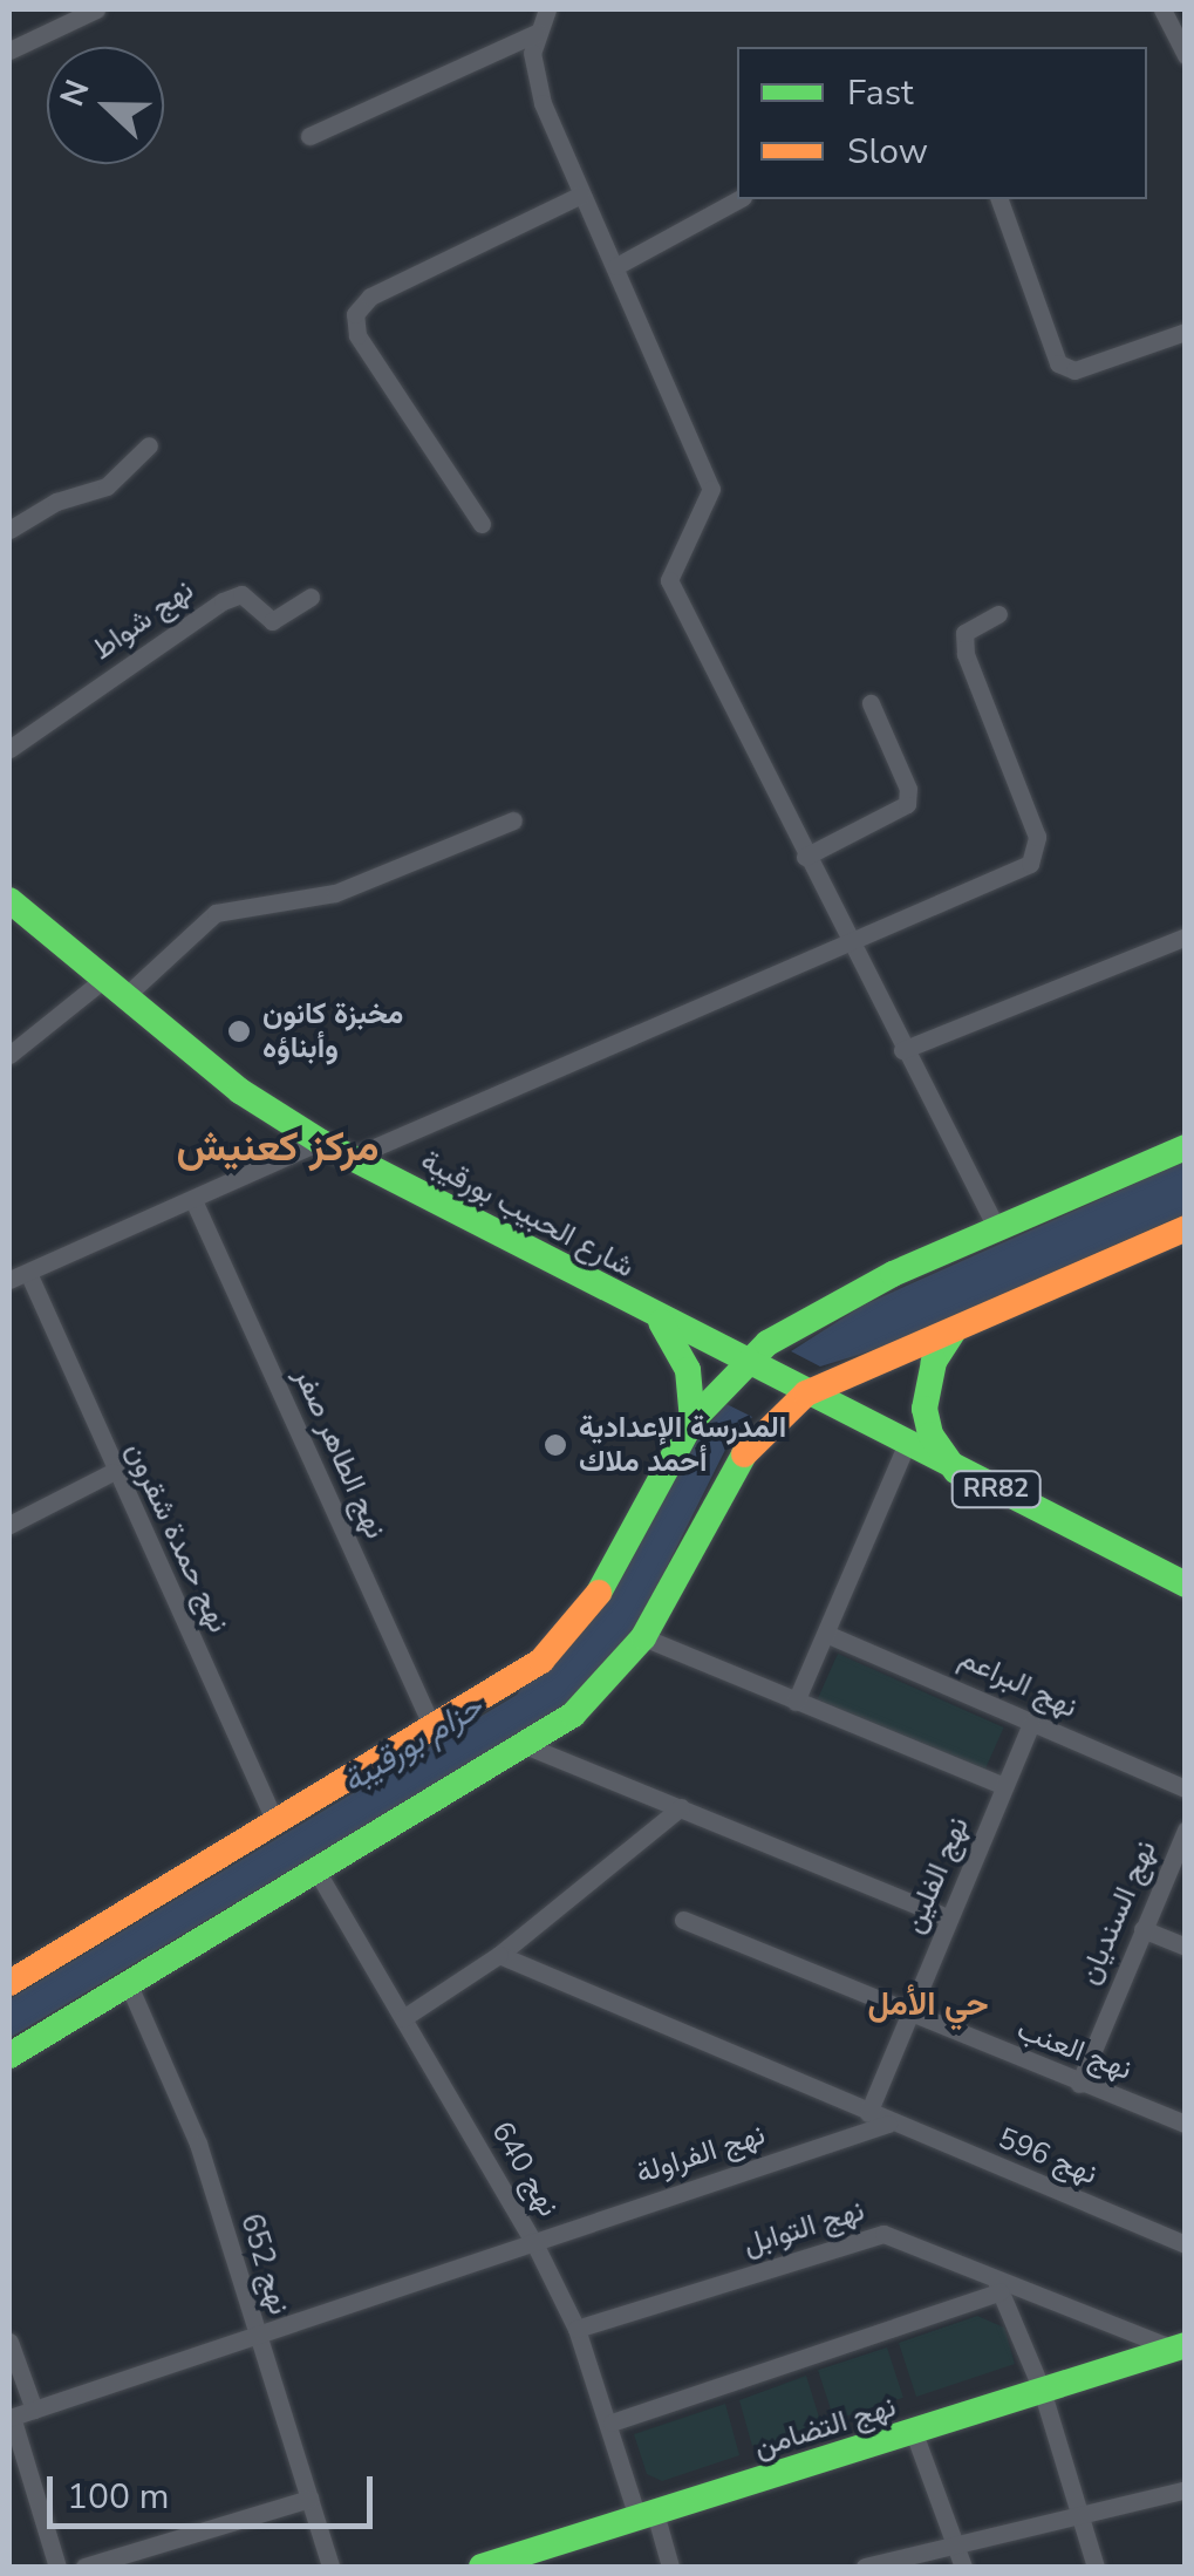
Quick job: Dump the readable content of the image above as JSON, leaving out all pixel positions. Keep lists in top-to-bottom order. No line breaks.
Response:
{"streets":{"main road":["شارع الحبيب بورقيبة","RR82","نهج التضامن"],"street":["نهج شواط","نهج الطاهر صفر","نهج حمدة شقرون","نهج البراعم","نهج الفلين","نهج السنديان","نهج العنب","نهج الفراولة","نهج 596","نهج 640","نهج التوابل","نهج 652"]},"crossings":[["شارع الحبيب بورقيبة","RR82"],["نهج البراعم","نهج الفلين"],["نهج الفلين","نهج العنب"],["نهج الفلين","نهج 596"],["نهج السنديان","نهج العنب"],["نهج الفراولة","نهج 596"],["نهج الفراولة","نهج 640"],["نهج الفراولة","نهج 652"],["نهج 640","نهج التوابل"],["نهج 640","نهج التضامن"],["نهج التوابل","نهج التضامن"]],"districts":["مركز كعنيش","حي الأمل"],"water":["حزام بورقيبة"],"places":["مخبزة كانون وأبناؤه","المدرسة الإعدادية أحمد ملاك"],"legend":["Fast","Slow"],"scale_bar":"100 m","north":"left"}
